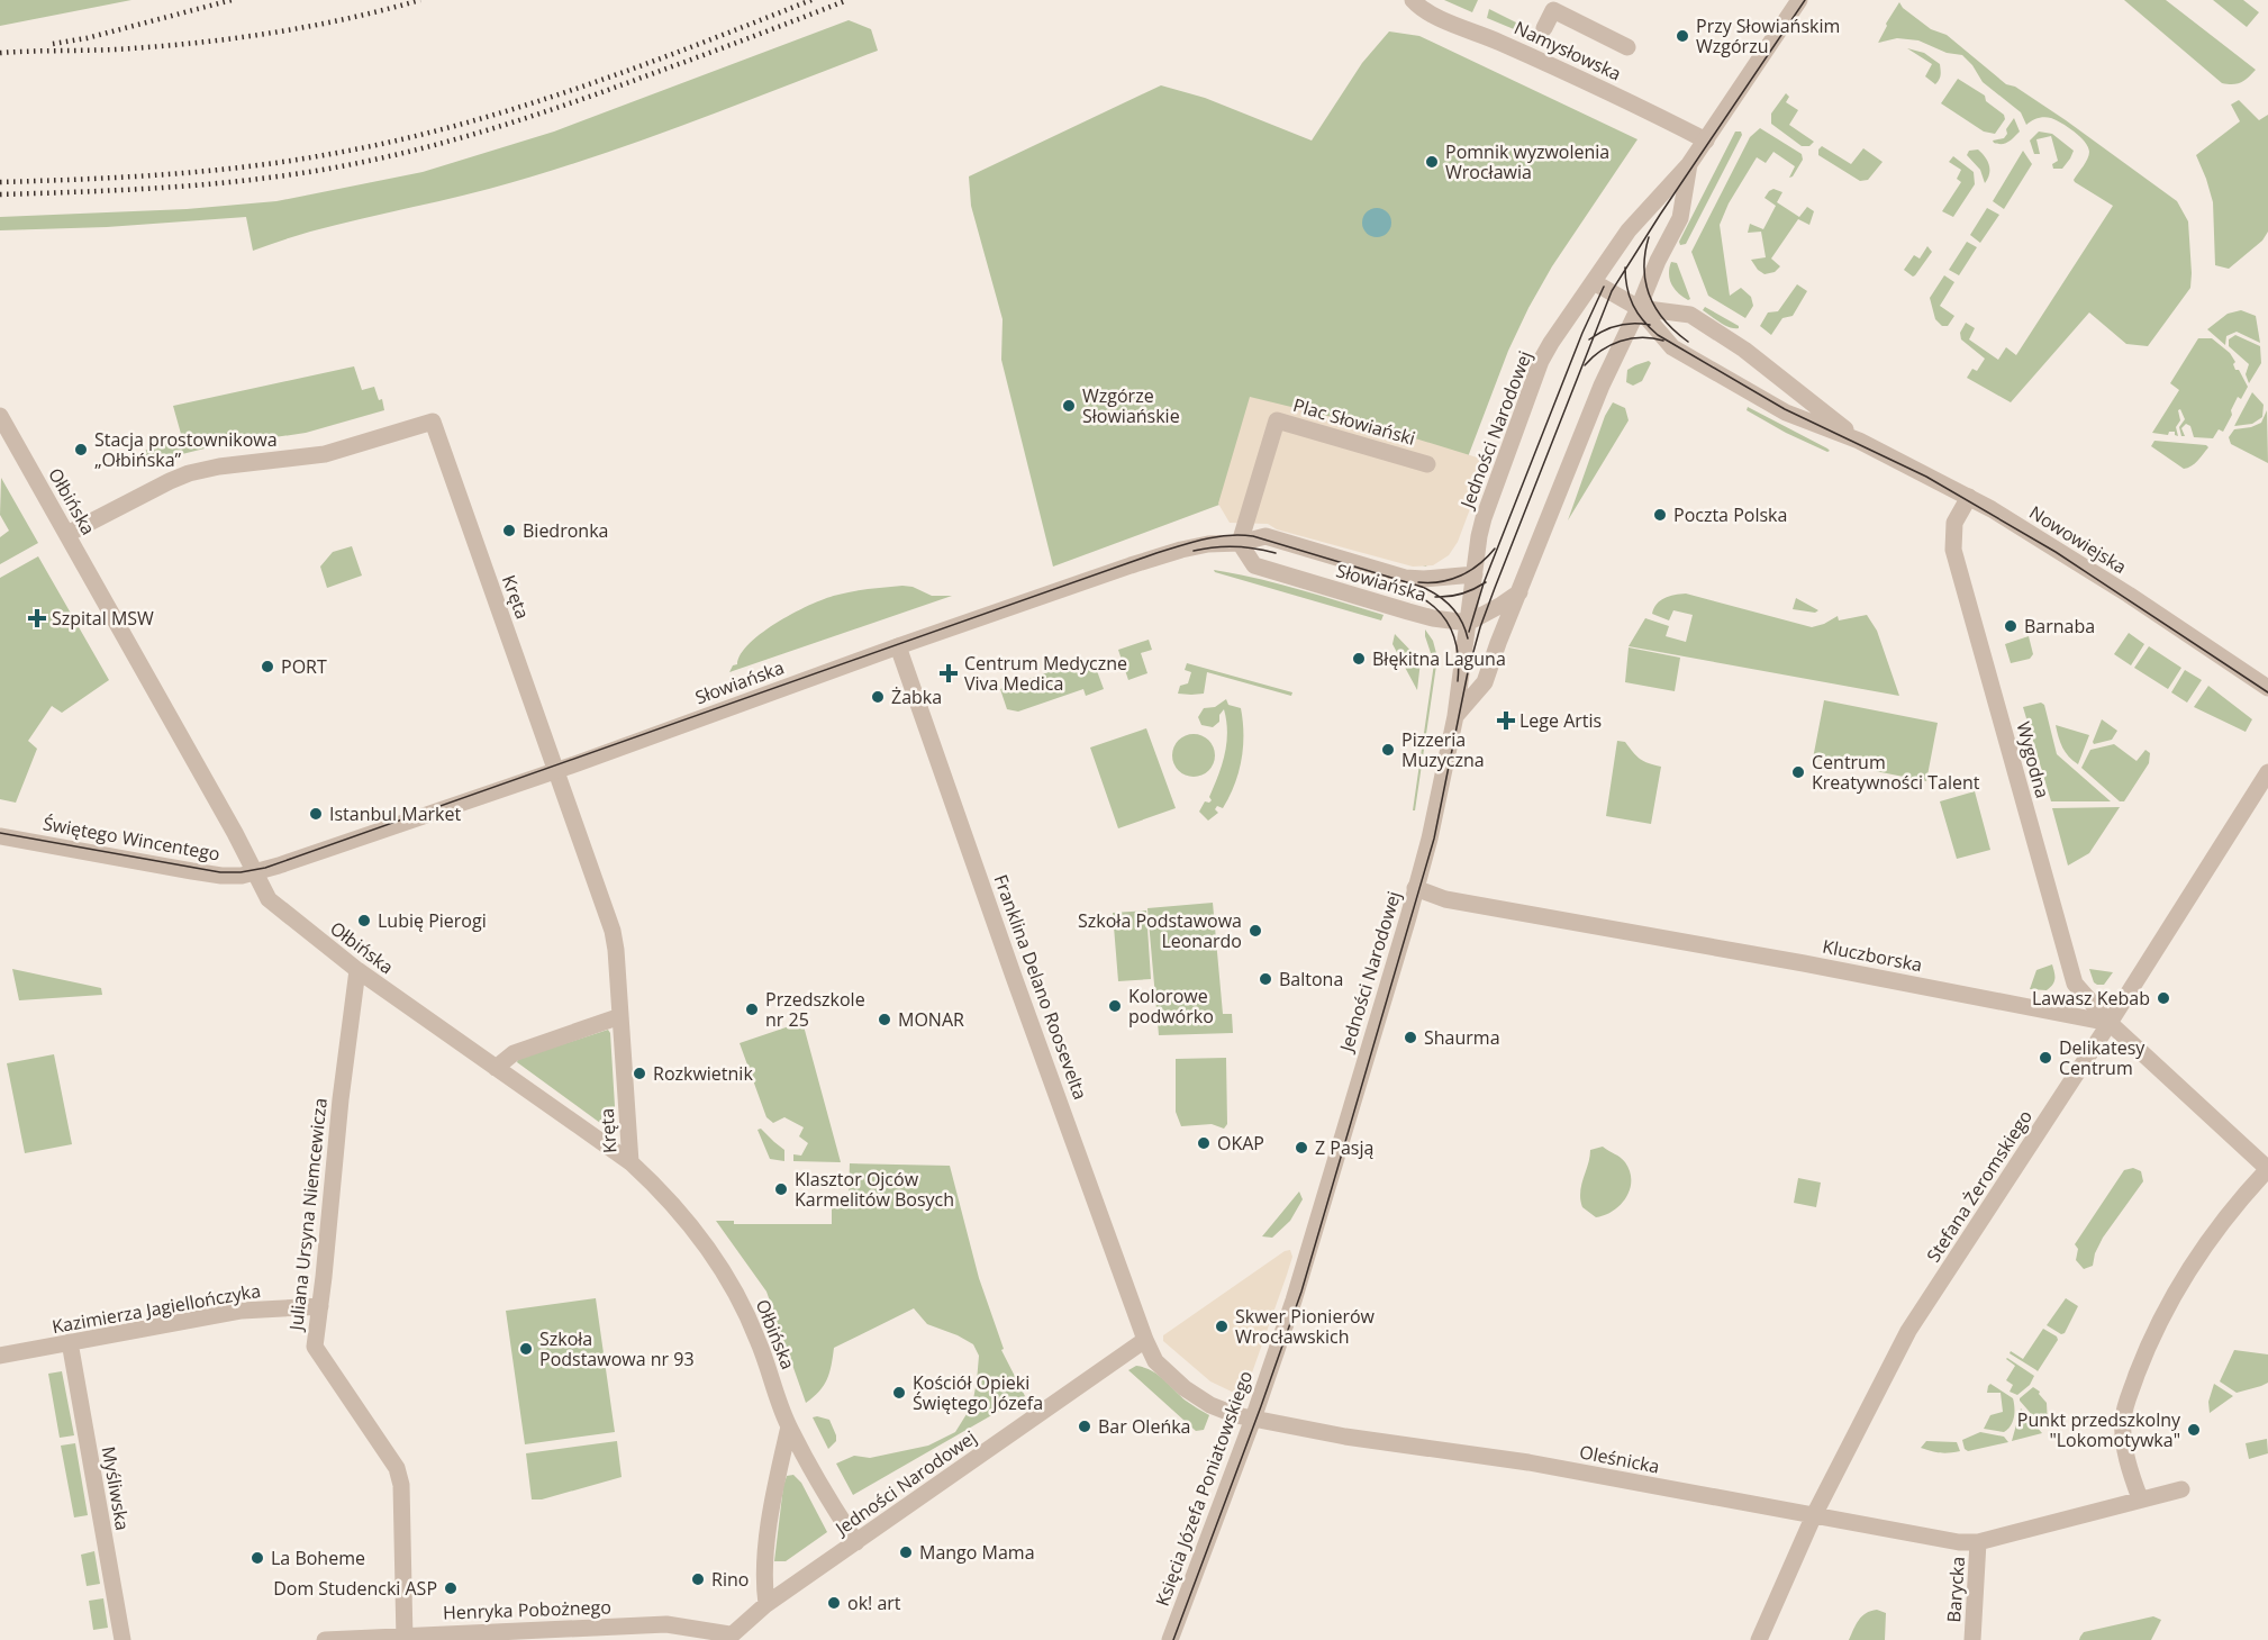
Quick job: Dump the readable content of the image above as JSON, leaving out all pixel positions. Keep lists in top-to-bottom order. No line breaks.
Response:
{"streets":{"street":["Namysłowska","Plac Słowiański","Jedności Narodowej","Ołbińska","Nowowiejska","Słowiańska","Kręta","Wygodna","Świętego Wincentego","Kluczborska","Franklina Delano Roosevelta","Stefana Żeromskiego","Juliana Ursyna Niemcewicza","Kazimierza Jagiellończyka","Oleśnicka","Myśliwska","Księcia Józefa Poniatowskiego","Barycka","Henryka Pobożnego"]},"crossings":[["Namysłowska","Jedności Narodowej"],["Plac Słowiański","Słowiańska"],["Jedności Narodowej","Ołbińska"],["Jedności Narodowej","Nowowiejska"],["Jedności Narodowej","Słowiańska"],["Jedności Narodowej","Kluczborska"],["Jedności Narodowej","Franklina Delano Roosevelta"],["Jedności Narodowej","Księcia Józefa Poniatowskiego"],["Jedności Narodowej","Henryka Pobożnego"],["Ołbińska","Słowiańska"],["Ołbińska","Kręta"],["Ołbińska","Świętego Wincentego"],["Ołbińska","Juliana Ursyna Niemcewicza"],["Nowowiejska","Wygodna"],["Słowiańska","Kręta"],["Słowiańska","Świętego Wincentego"],["Słowiańska","Franklina Delano Roosevelta"],["Wygodna","Kluczborska"],["Wygodna","Stefana Żeromskiego"],["Kluczborska","Stefana Żeromskiego"],["Franklina Delano Roosevelta","Oleśnicka"],["Franklina Delano Roosevelta","Księcia Józefa Poniatowskiego"],["Stefana Żeromskiego","Oleśnicka"],["Juliana Ursyna Niemcewicza","Kazimierza Jagiellończyka"],["Juliana Ursyna Niemcewicza","Henryka Pobożnego"],["Kazimierza Jagiellończyka","Myśliwska"],["Oleśnicka","Księcia Józefa Poniatowskiego"],["Oleśnicka","Barycka"]],"places":{"other":["Przy Słowiańskim Wzgórzu","Pomnik wyzwolenia Wrocławia","Wzgórze Słowiańskie","Stacja prostownikowa „Ołbińska”","Poczta Polska","Biedronka","Barnaba","Błękitna Laguna","PORT","Żabka","Pizzeria Muzyczna","Centrum Kreatywności Talent","Istanbul Market","Lubię Pierogi","Szkoła Podstawowa Leonardo","Baltona","Lawasz Kebab","Kolorowe podwórko","Przedszkole nr 25","MONAR","Shaurma","Delikatesy Centrum","Rozkwietnik","OKAP","Z Pasją","Klasztor Ojców Karmelitów Bosych","Skwer Pionierów Wrocławskich","Szkoła Podstawowa nr 93","Kościół Opieki Świętego Józefa","Bar Oleńka","Punkt przedszkolny \"Lokomotywka\"","Mango Mama","La Boheme","Rino","Dom Studencki ASP","ok! art"],"health":["Szpital MSW","Centrum Medyczne Viva Medica","Lege Artis"]}}
